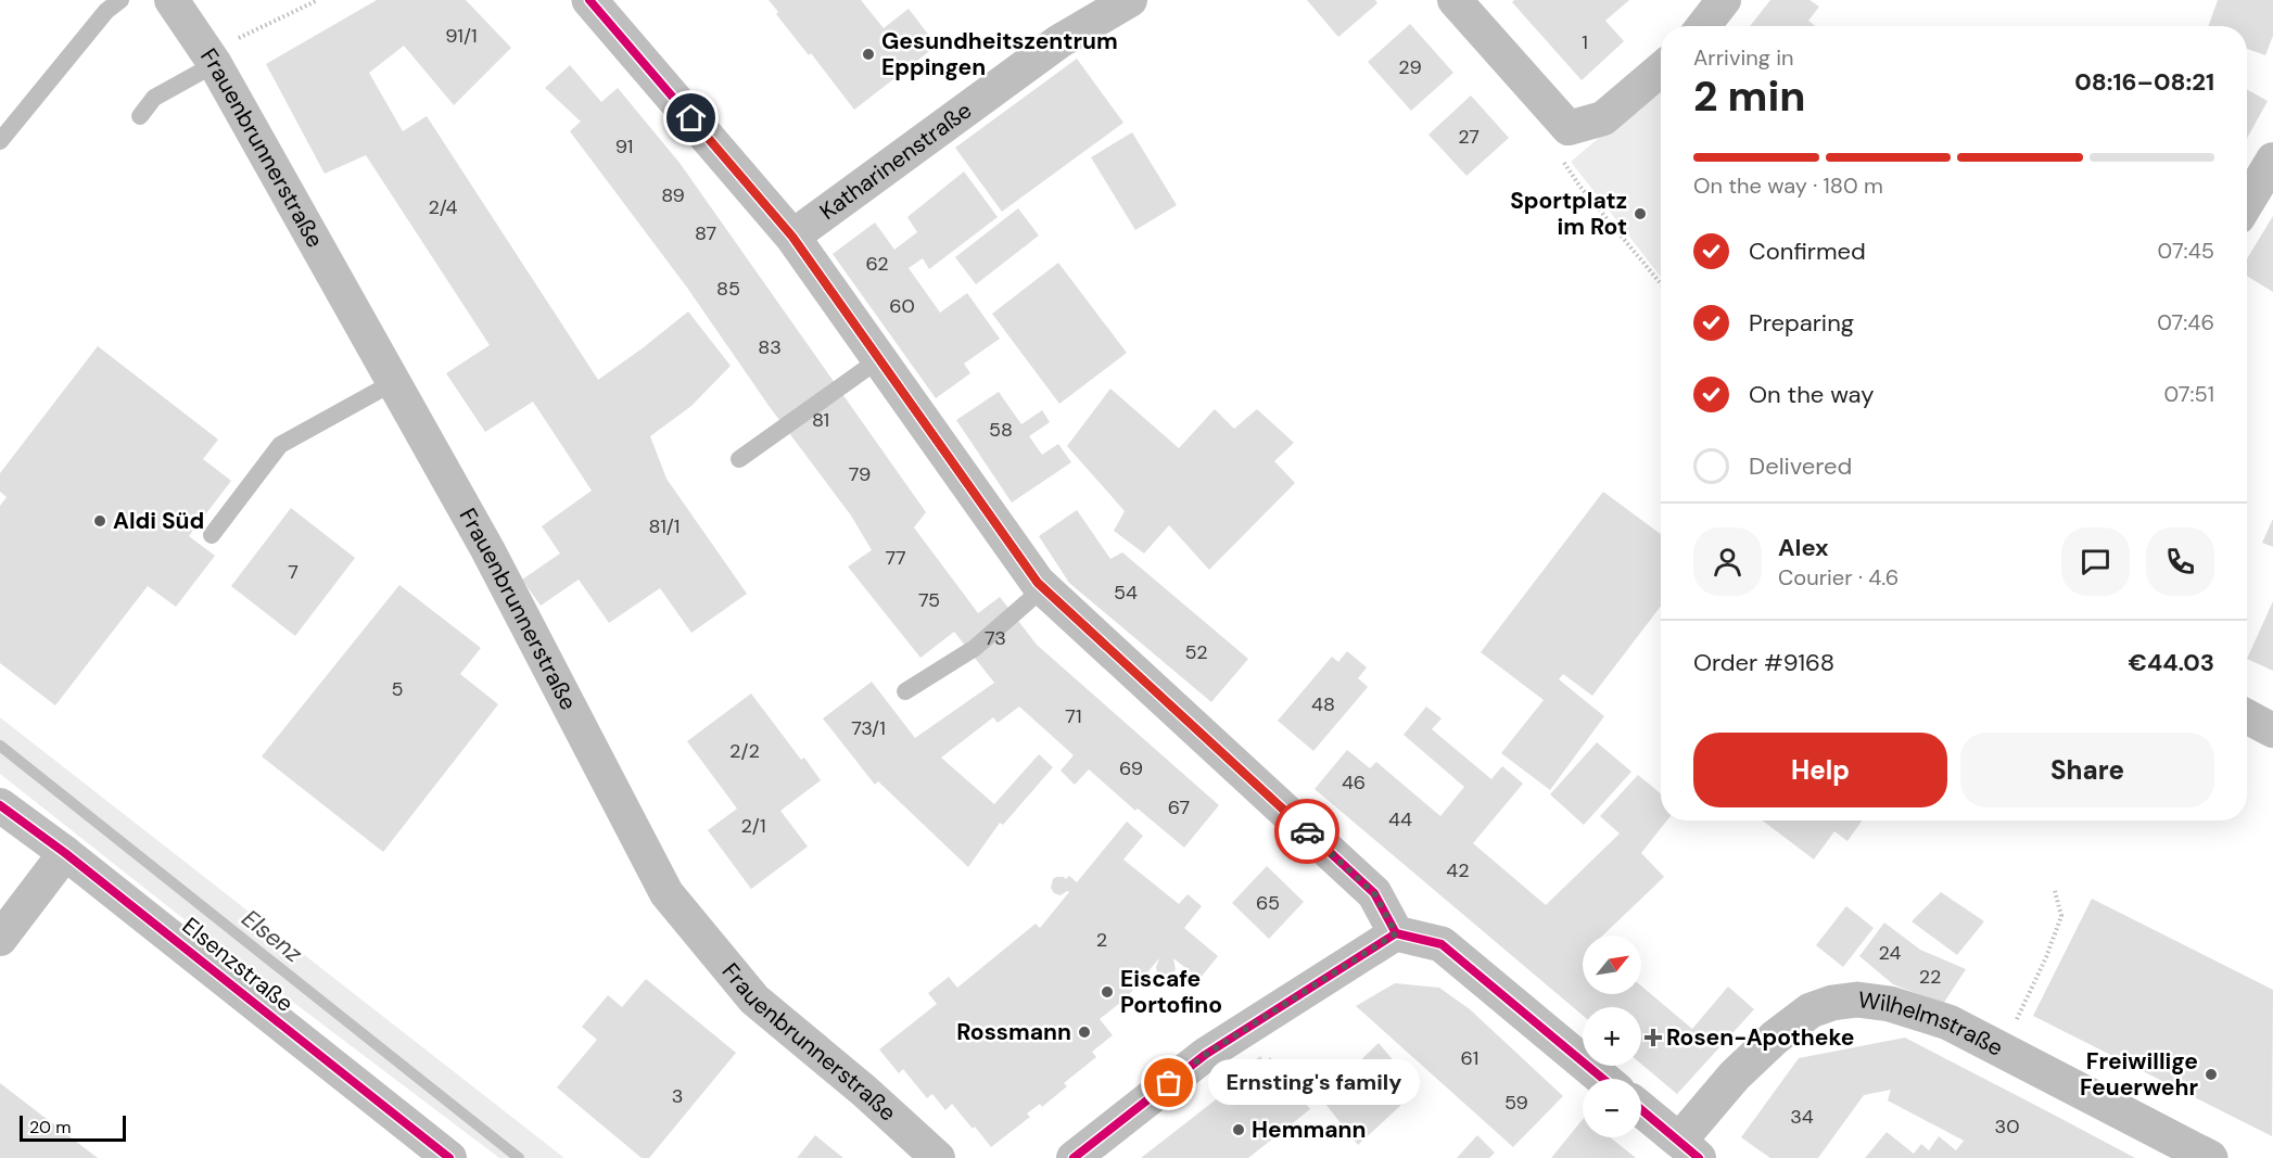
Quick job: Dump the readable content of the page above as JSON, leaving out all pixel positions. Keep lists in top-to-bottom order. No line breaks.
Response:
{"streets":{"street":["Frauenbrunnerstraße","Katharinenstraße","Elsenzstraße","Wilhelmstraße"]},"water":["Elsenz"],"places":{"other":["Gesundheitszentrum Eppingen","Sportplatz im Rot","Aldi Süd","Eiscafe Portofino","Rossmann","Freiwillige Feuerwehr","Ernsting's family","Hemmann"],"health":["Rosen-Apotheke"]},"house_numbers":["91/1","1","29","27","91","89","2/4","87","62","85","60","83","81","58","79","81/1","77","7","54","75","73","52","5","48","71","73/1","2/2","69","46","67","44","2/1","42","65","2","24","22","61","3","59","34","30"],"scale_bar":"20 m","north":"top right","page":{"heading":["2 min","Arriving in","08:16–08:21"],"panel":["Alex","Courier · 4.6","Order #9168","€44.03"],"bar":"On the way · 180 m","list":[["Confirmed","07:45"],["Preparing","07:46"],["On the way","07:51"],"Delivered"],"buttons":["Help","Share"],"map_buttons":["+","−"],"bubble":"Ernsting's family","scale":"20 m"}}
